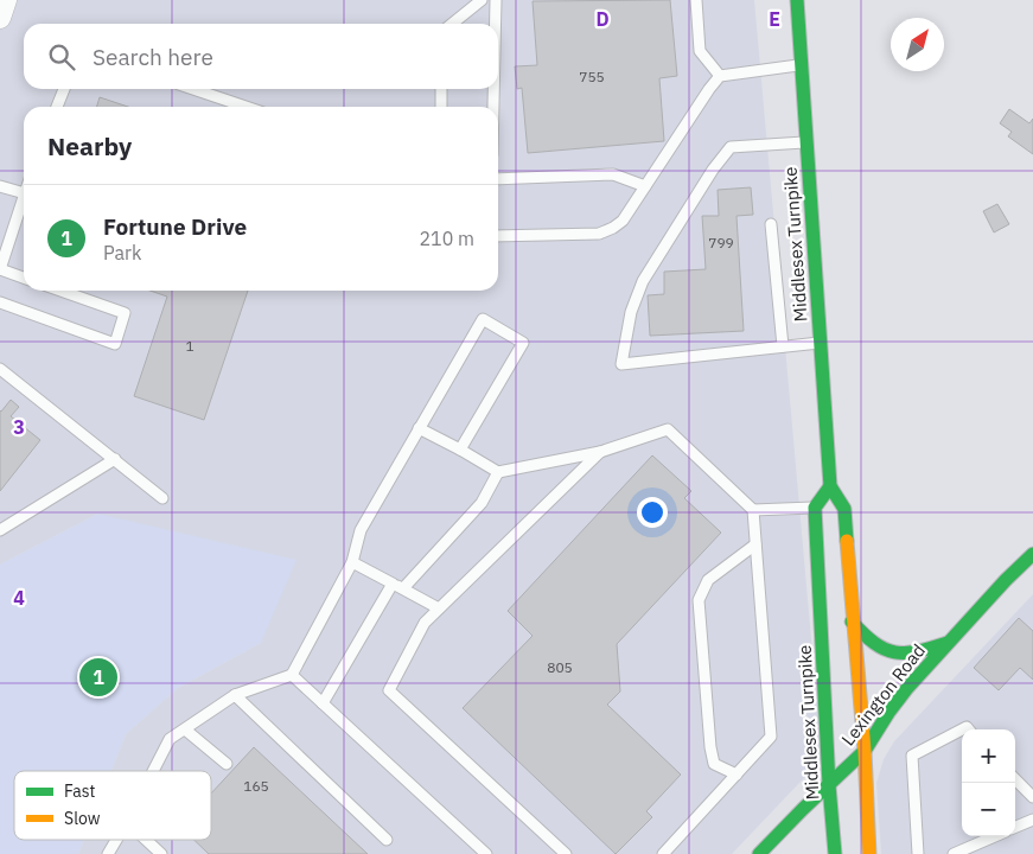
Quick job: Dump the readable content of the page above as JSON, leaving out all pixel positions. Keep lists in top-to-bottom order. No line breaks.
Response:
{"streets":{"main road":["Middlesex Turnpike","Lexington Road"]},"crossings":[["Middlesex Turnpike","Lexington Road"]],"house_numbers":["755","799","1","805","165"],"legend":["Fast","Slow"],"north":"top right","page":{"search":"Search here","heading":"Nearby","list":[{"mark":"1","name":"Fortune Drive","note":"Park","value":"210 m"}],"pins":"1","map_buttons":["+","−"]},"grid":{"columns":["D","E"],"rows":["3","4"]}}
